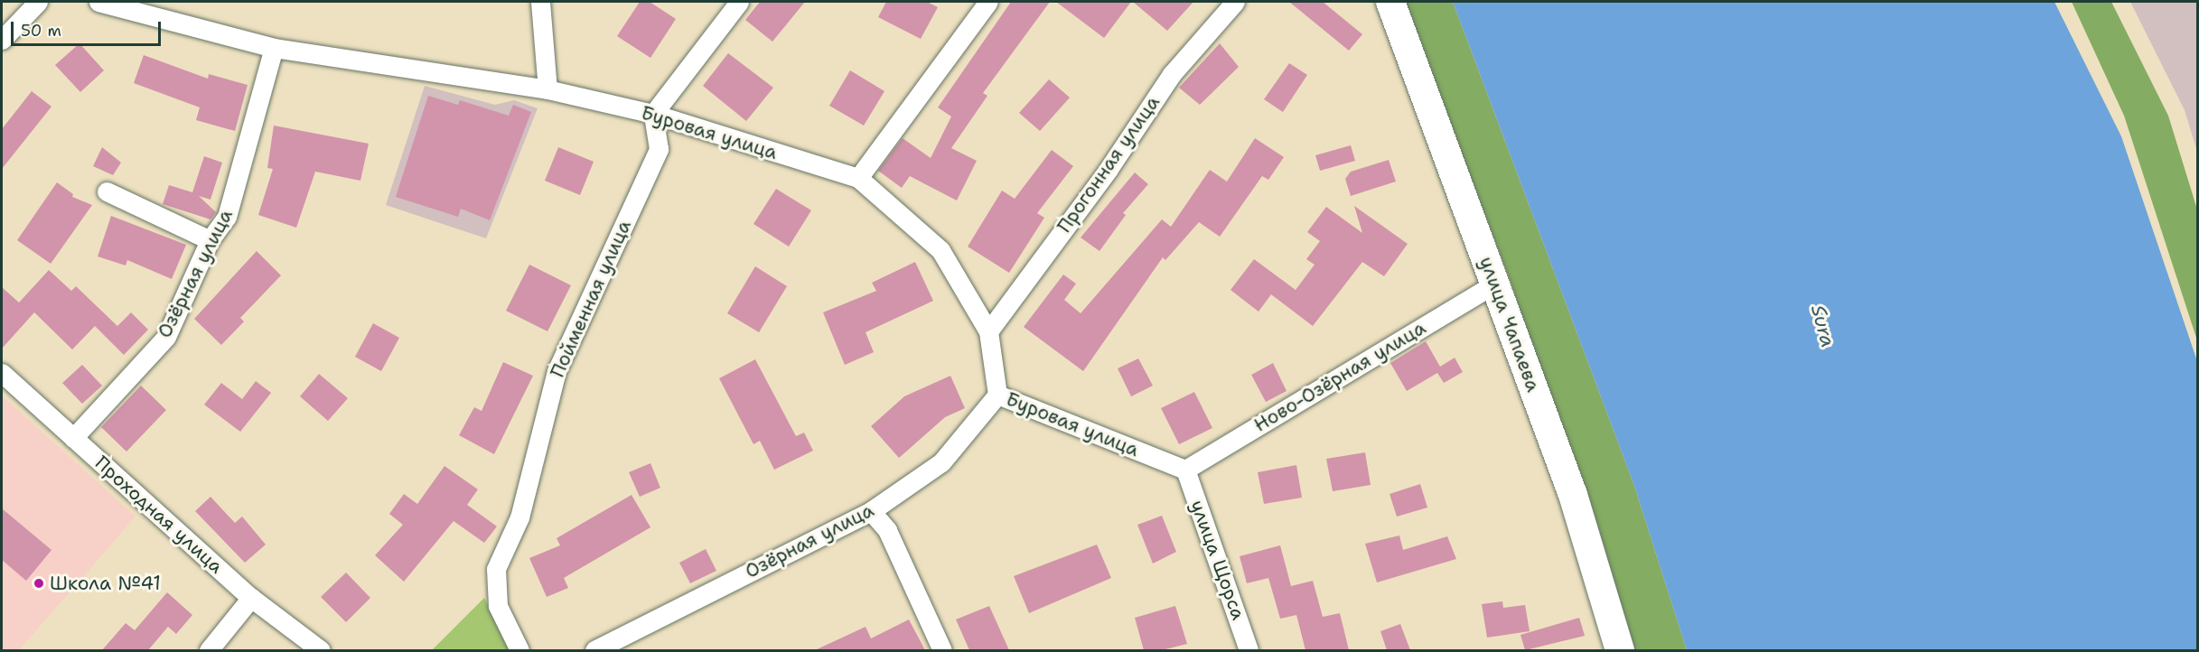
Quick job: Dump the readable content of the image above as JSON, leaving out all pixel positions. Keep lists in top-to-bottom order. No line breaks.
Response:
{"streets":{"street":["Буровая улица","Прогонная улица","Озёрная улица","Пойменная улица","улица Чапаева","Ново-Озёрная улица","Проходная улица","улица Щорса"]},"crossings":[["Буровая улица","Прогонная улица"],["Буровая улица","Озёрная улица"],["Буровая улица","Пойменная улица"],["Буровая улица","Ново-Озёрная улица"],["Буровая улица","улица Щорса"],["Озёрная улица","Проходная улица"],["улица Чапаева","Ново-Озёрная улица"],["Ново-Озёрная улица","улица Щорса"]],"water":["Sura"],"places":["Школа №41"],"scale_bar":"50 m"}
